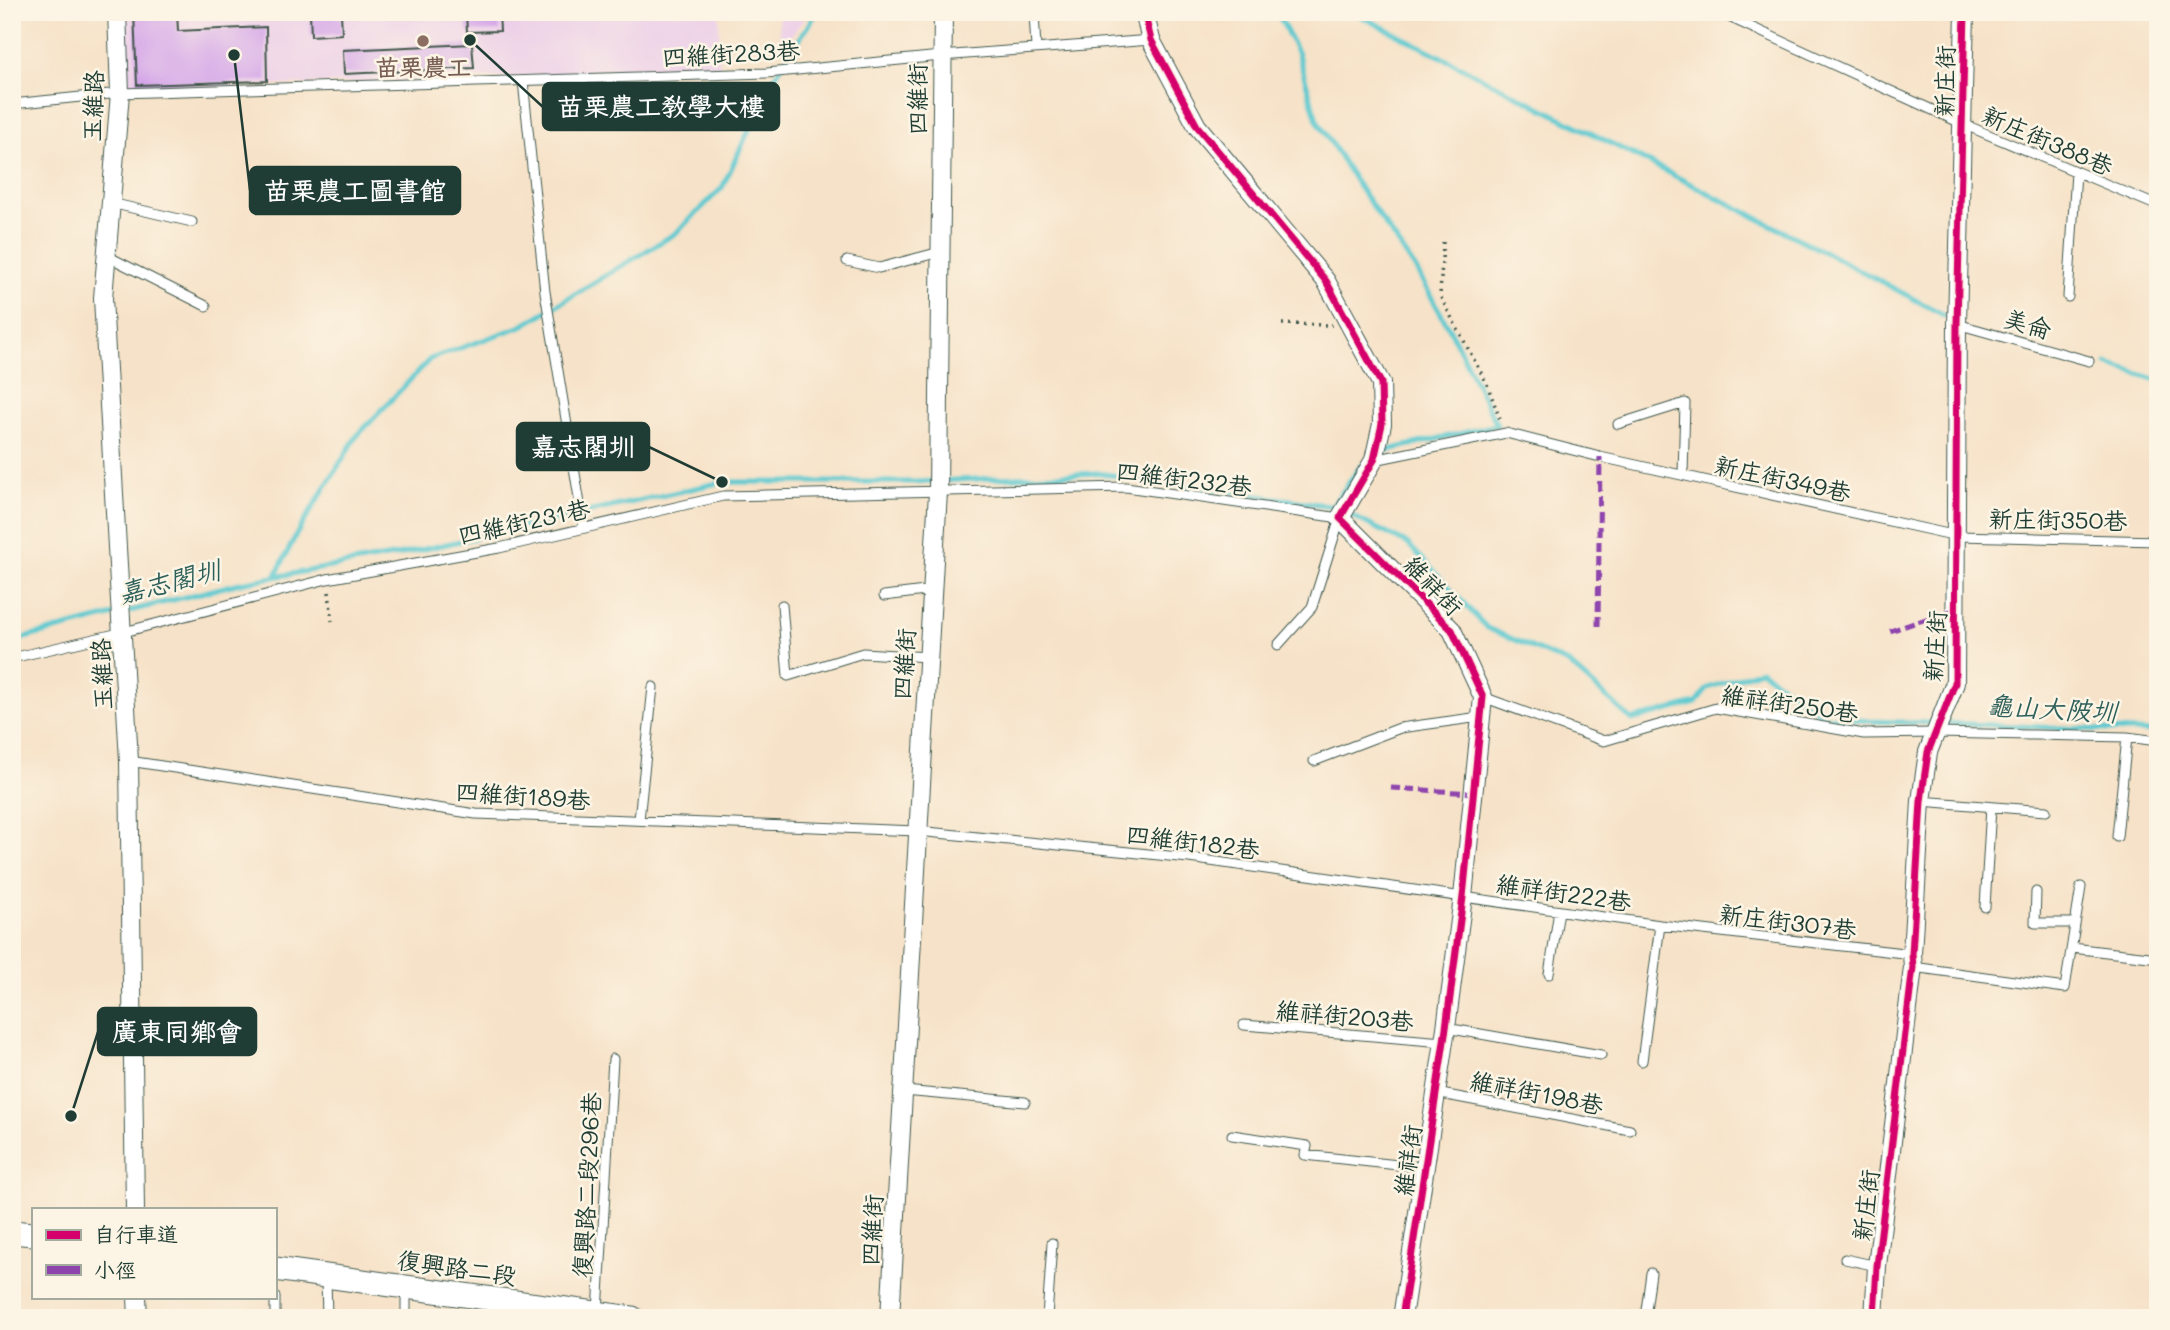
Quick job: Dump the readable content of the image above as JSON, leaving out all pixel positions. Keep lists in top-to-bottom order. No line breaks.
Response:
{"streets":{"street":["新庄街","四維街","玉維路","維祥街","復興路二段"],"lane":["四維街283巷","新庄街388巷","美侖","四維街232巷","新庄街349巷","新庄街350巷","四維街231巷","維祥街250巷","四維街189巷","四維街182巷","維祥街222巷","新庄街307巷","維祥街203巷","維祥街198巷","復興路二段296巷"]},"crossings":[["四維街283巷","四維街"],["四維街283巷","玉維路"],["新庄街","新庄街388巷"],["新庄街","美侖"],["新庄街","新庄街349巷"],["新庄街","新庄街350巷"],["新庄街","維祥街250巷"],["新庄街","新庄街307巷"],["四維街","四維街232巷"],["四維街","四維街231巷"],["四維街","四維街189巷"],["四維街","四維街182巷"],["玉維路","四維街231巷"],["玉維路","四維街189巷"],["新庄街388巷","美侖"],["四維街232巷","四維街231巷"],["四維街232巷","維祥街"],["新庄街349巷","新庄街350巷"],["維祥街","維祥街250巷"],["維祥街","四維街182巷"],["維祥街","維祥街222巷"],["維祥街","維祥街203巷"],["維祥街","維祥街198巷"],["四維街189巷","四維街182巷"],["四維街182巷","維祥街222巷"],["維祥街222巷","新庄街307巷"],["復興路二段296巷","復興路二段"]],"water":["嘉志閣圳","龜山大陂圳"],"places":["苗栗農工教學大樓","苗栗農工","苗栗農工圖書館","嘉志閣圳","廣東同鄉會"],"legend":["自行車道","小徑"]}
